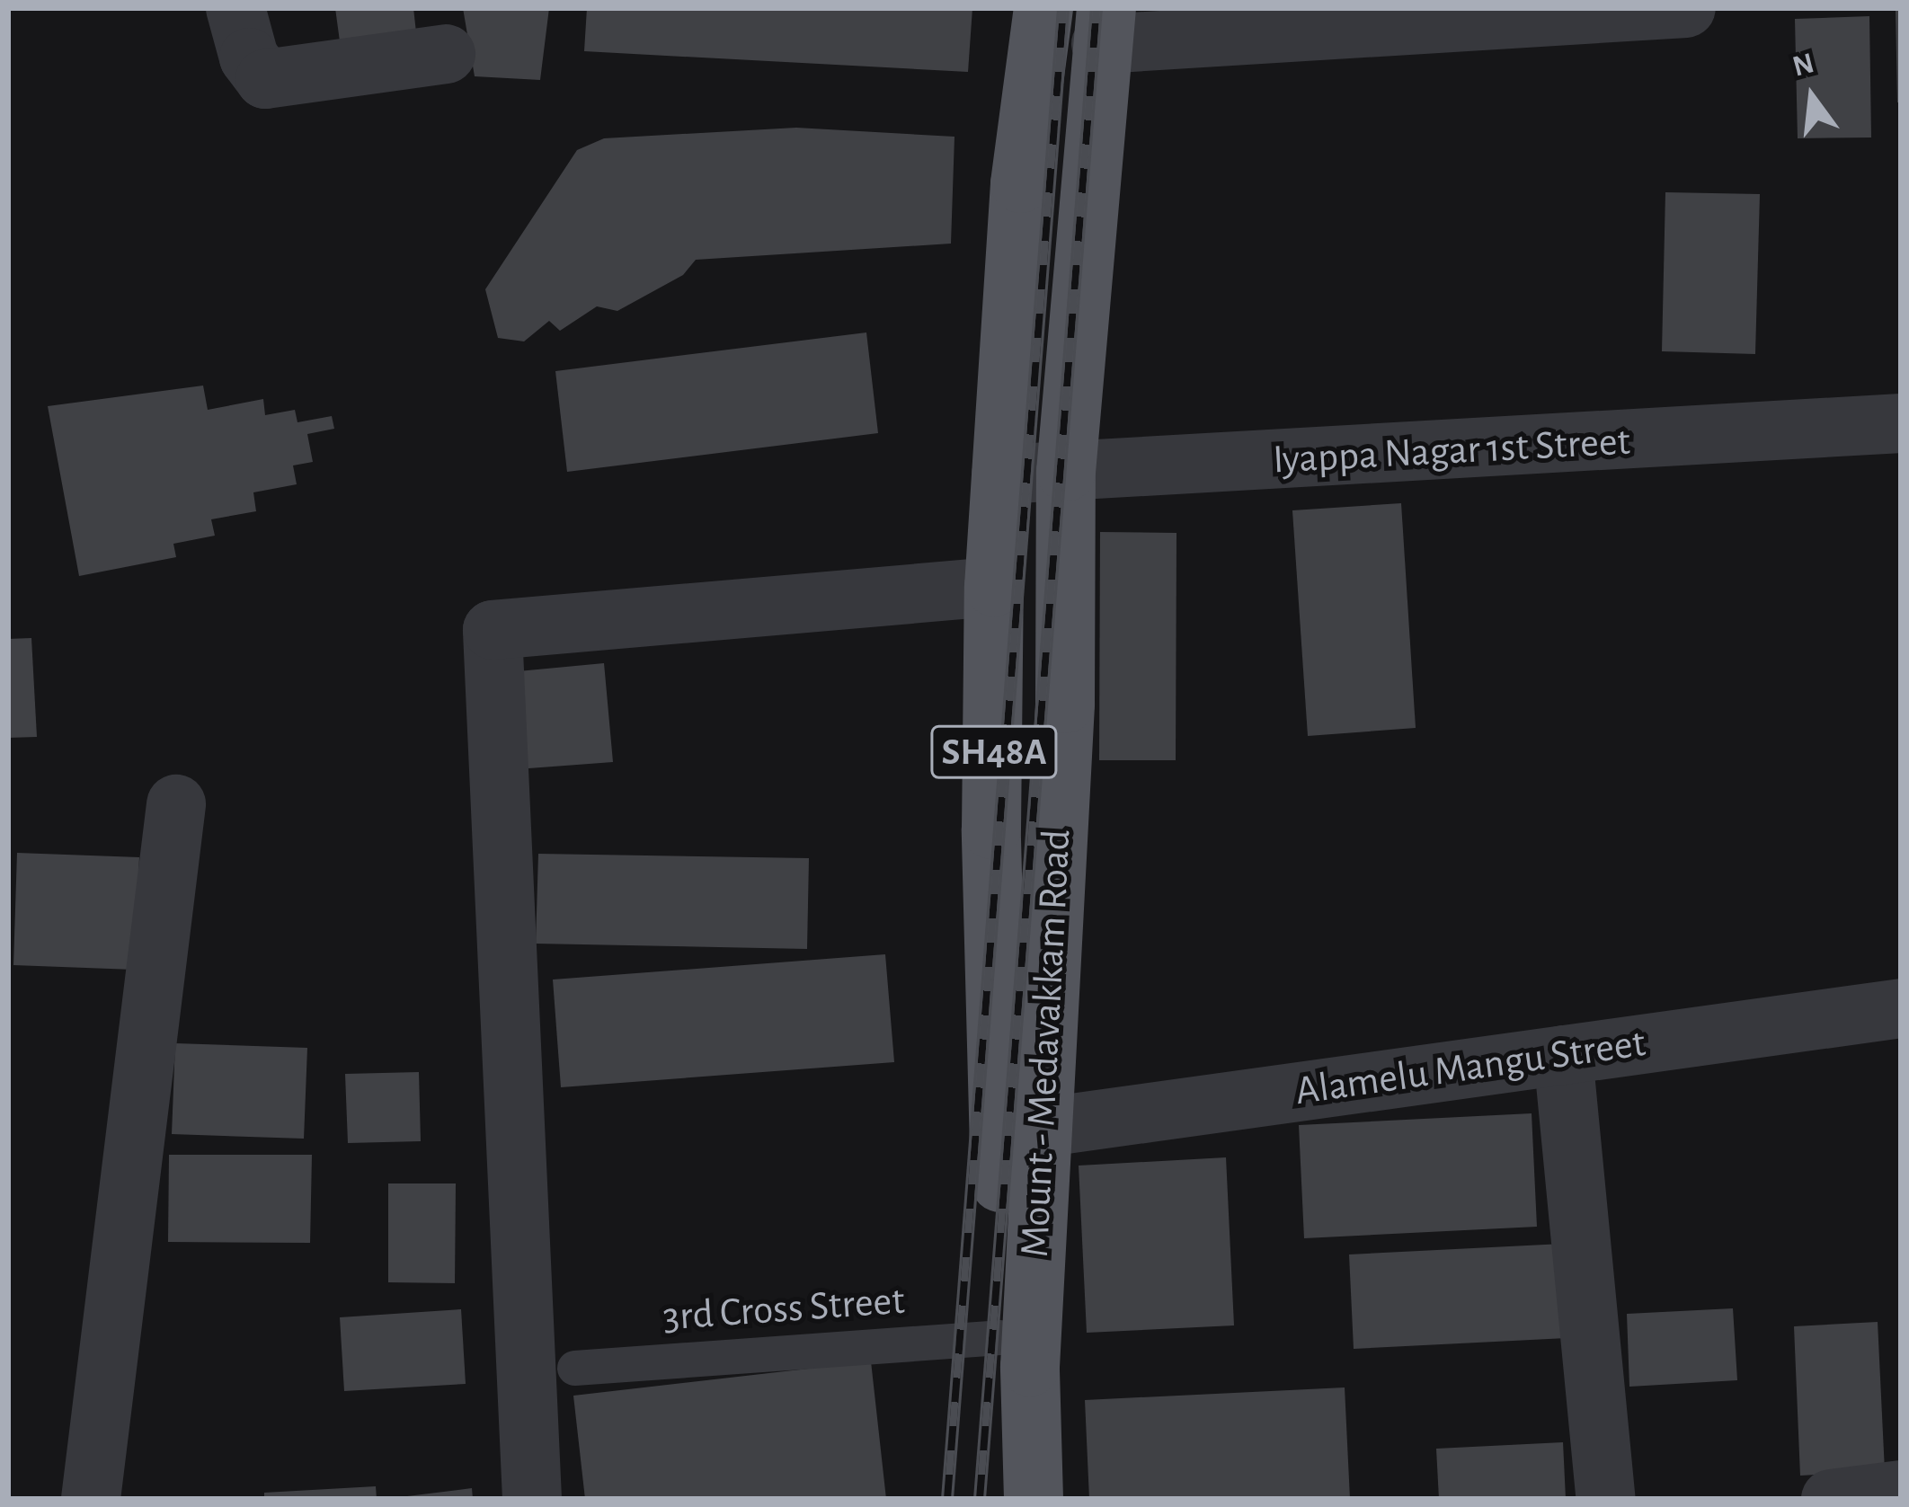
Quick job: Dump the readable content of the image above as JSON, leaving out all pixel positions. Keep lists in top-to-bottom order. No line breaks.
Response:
{"streets":{"main road":["SH48A","Mount - Medavakkam Road"],"street":["Iyappa Nagar 1st Street","Alamelu Mangu Street"],"lane":["3rd Cross Street"]},"crossings":[["Iyappa Nagar 1st Street","Mount - Medavakkam Road"],["Mount - Medavakkam Road","Alamelu Mangu Street"],["Mount - Medavakkam Road","3rd Cross Street"]],"north":"top"}
